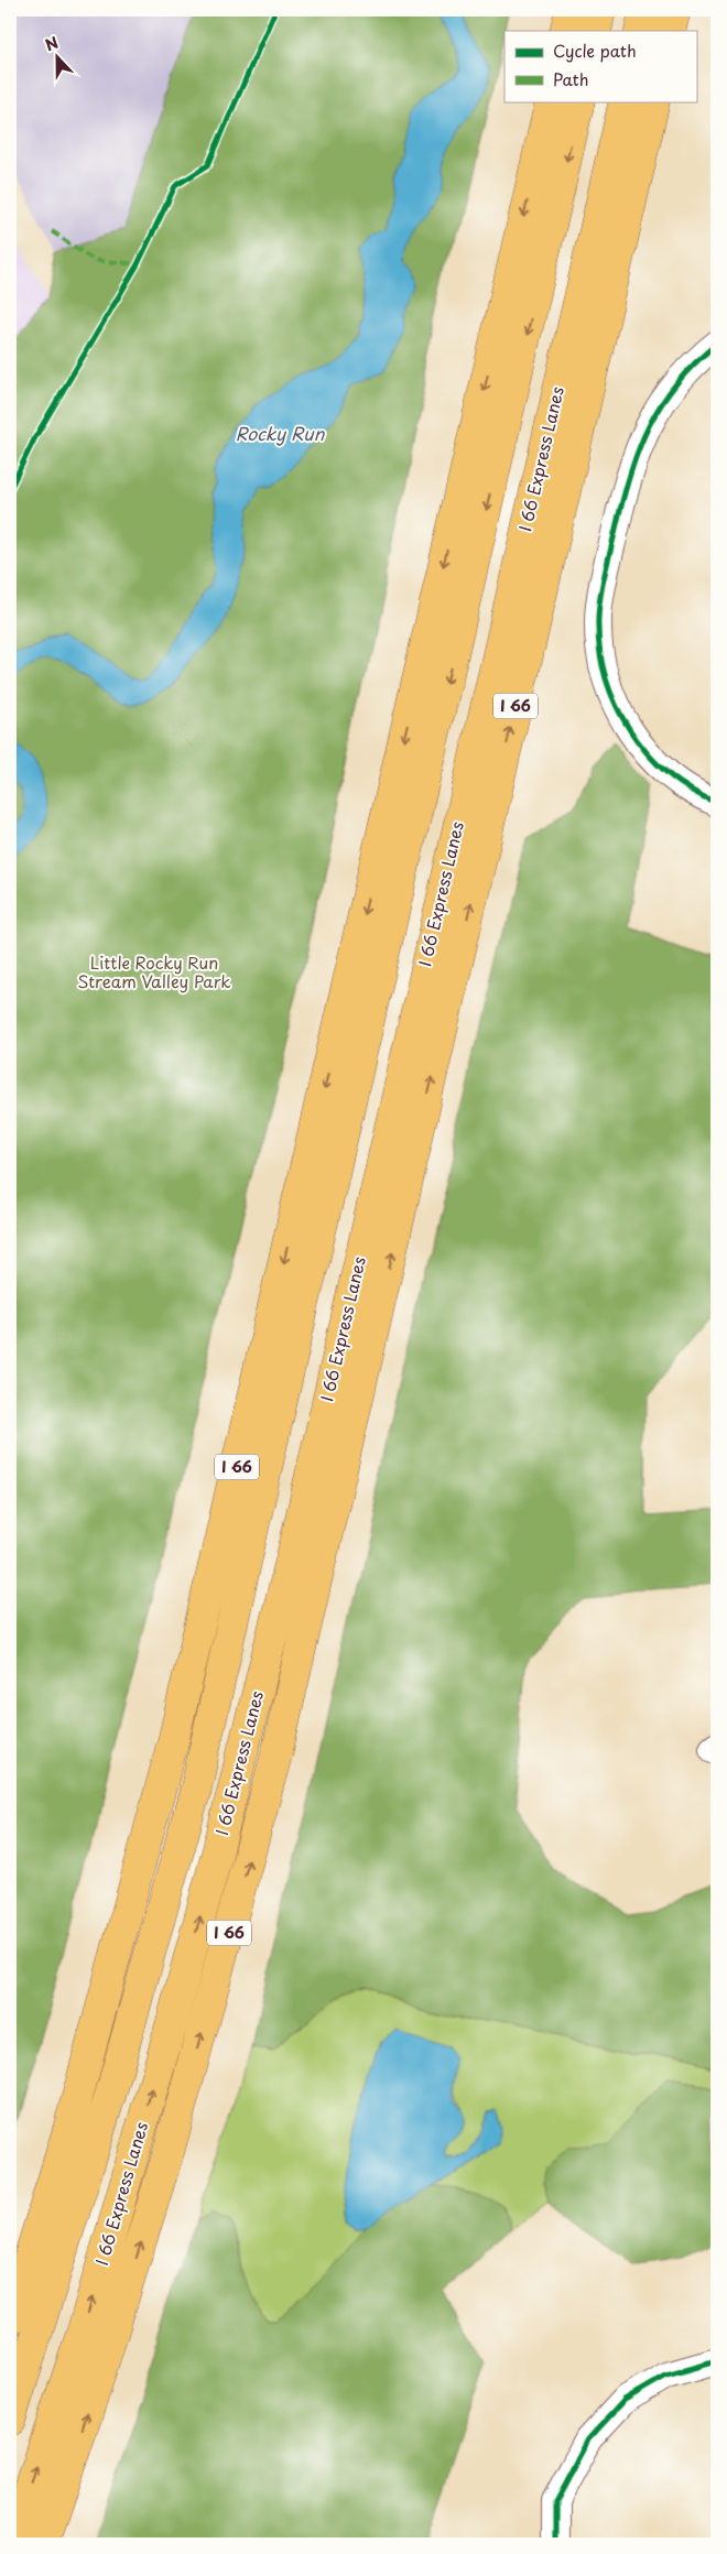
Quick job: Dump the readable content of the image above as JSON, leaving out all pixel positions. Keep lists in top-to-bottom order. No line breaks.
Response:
{"streets":{"highway":["I 66 Express Lanes","I 66"]},"water":["Rocky Run"],"parks":["Little Rocky Run Stream Valley Park"],"legend":["Cycle path","Path"],"north":"top"}
